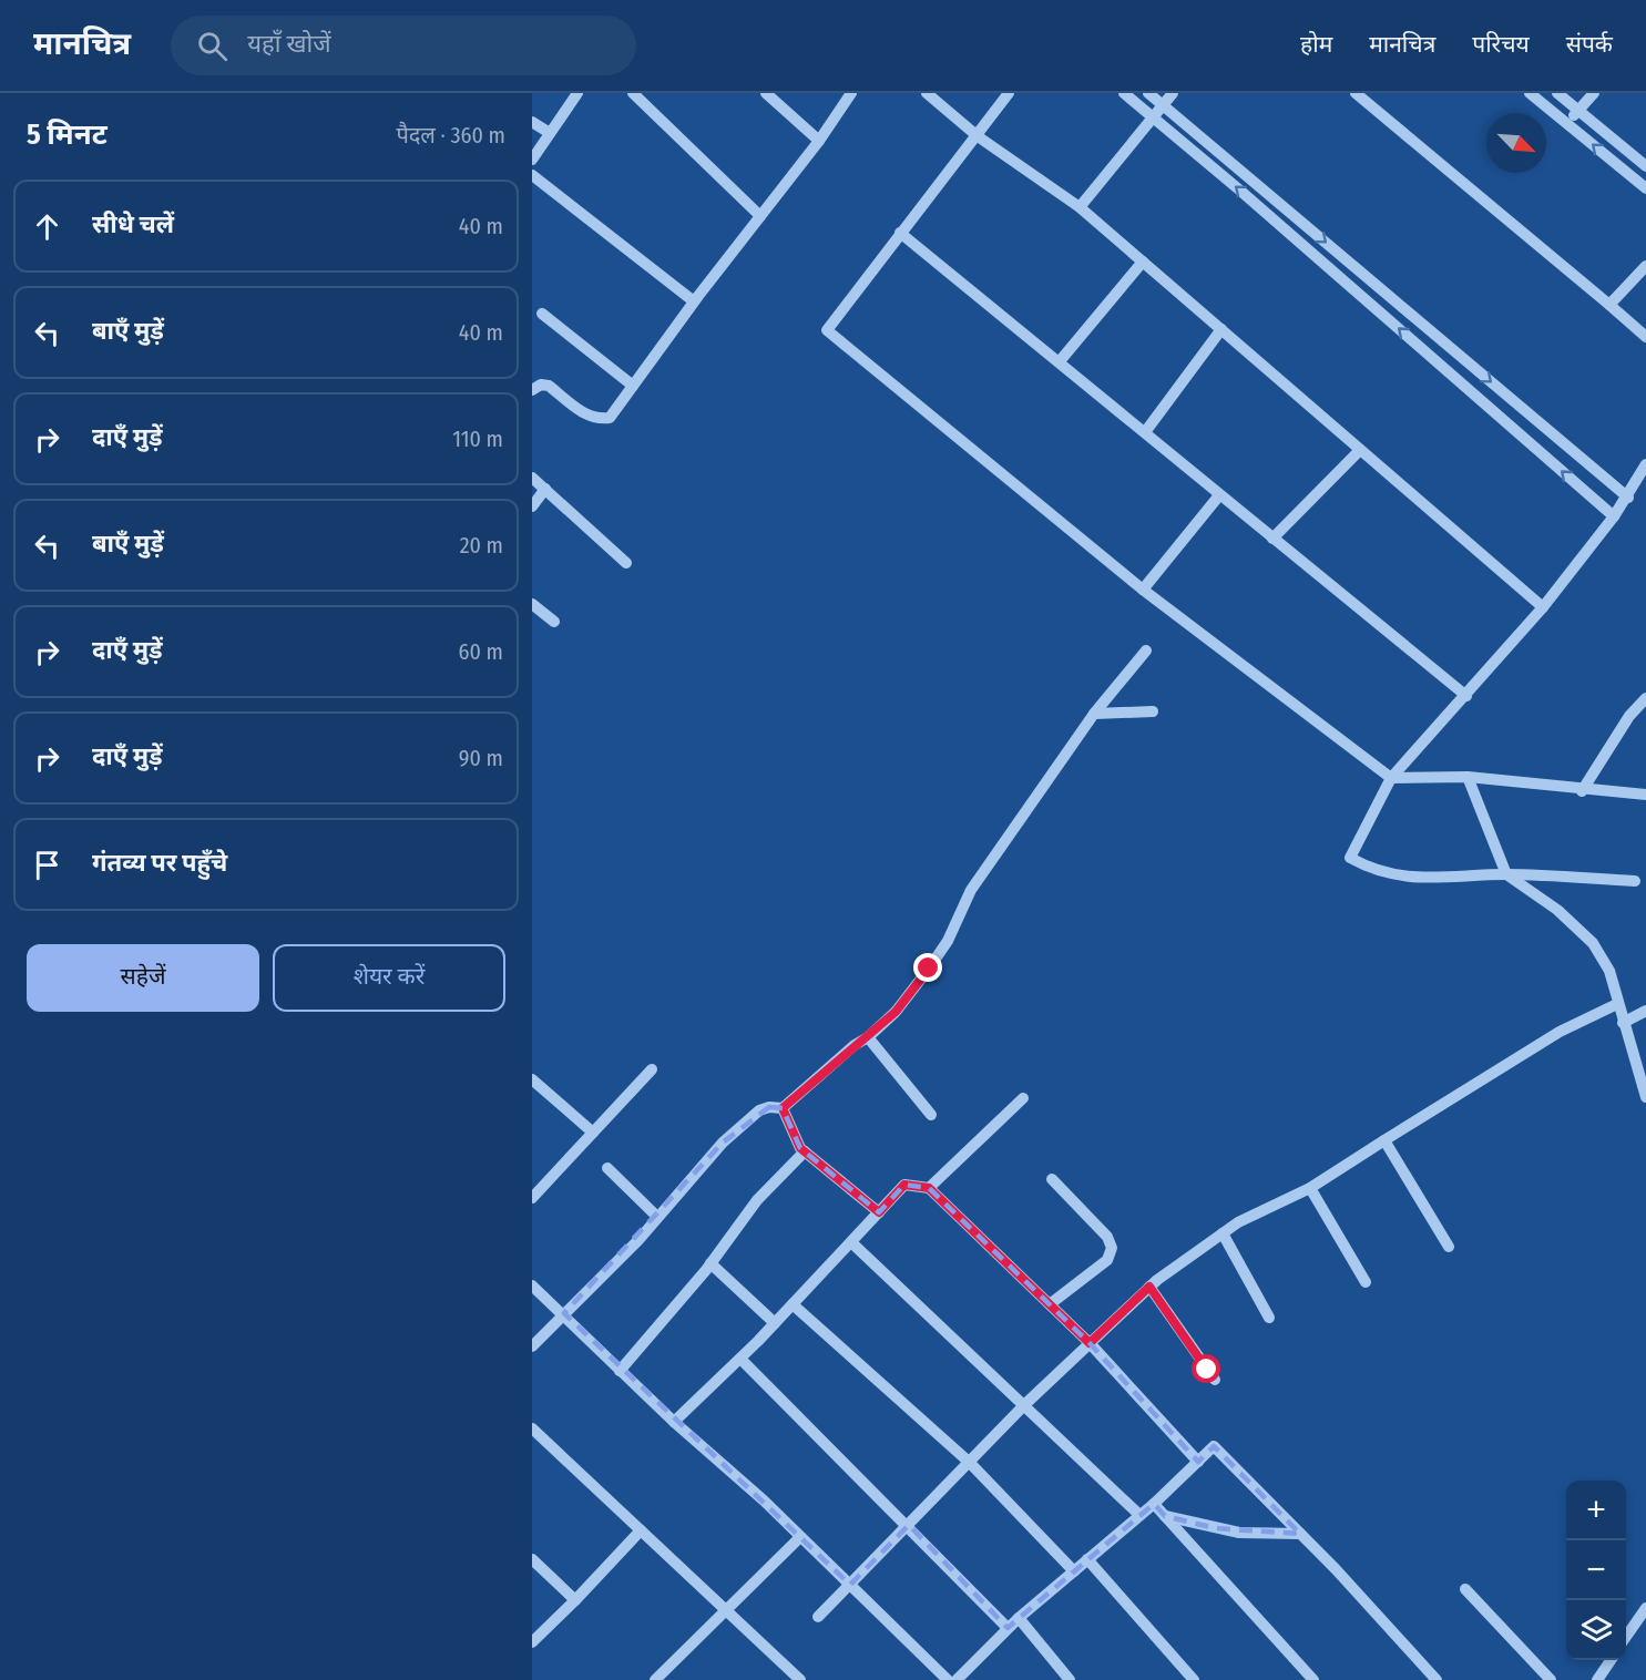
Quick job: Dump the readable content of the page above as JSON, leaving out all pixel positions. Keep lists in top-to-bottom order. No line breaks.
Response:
{"north":"bottom right","page":{"header":"मानचित्र","search":"यहाँ खोजें","nav":["होम","मानचित्र","परिचय","संपर्क"],"heading":["5 मिनट","पैदल · 360 m"],"list":[["सीधे चलें","40 m"],["बाएँ मुड़ें","40 m"],["दाएँ मुड़ें","110 m"],["बाएँ मुड़ें","20 m"],["दाएँ मुड़ें","60 m"],["दाएँ मुड़ें","90 m"],"गंतव्य पर पहुँचे"],"buttons":["सहेजें","शेयर करें"],"map_buttons":["+","−"]}}
